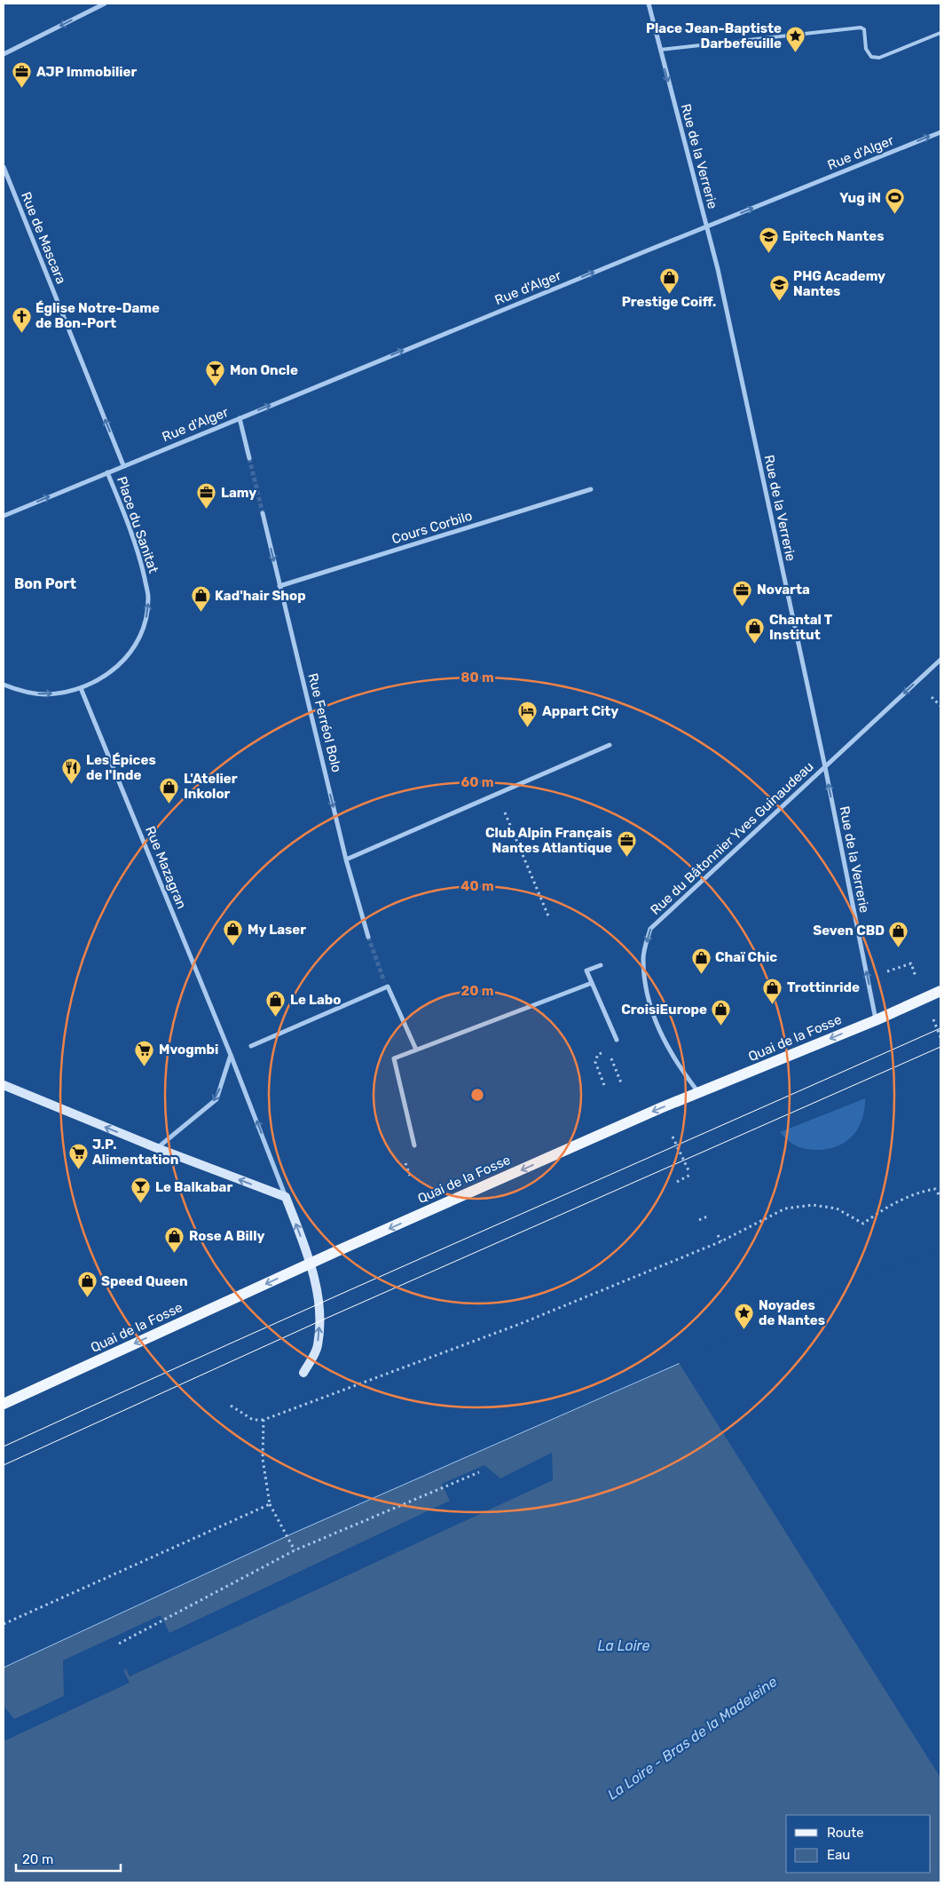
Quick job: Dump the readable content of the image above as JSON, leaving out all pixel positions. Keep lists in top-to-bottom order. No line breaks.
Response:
{"streets":{"main road":["Quai de la Fosse"],"street":["Rue d'Alger","Rue de la Verrerie","Rue de Mascara","Place du Sanitat","Cours Corbilo","Rue Ferréol Bolo","Rue du Bâtonnier Yves Guinaudeau","Rue Mazagran"]},"crossings":[["Rue d'Alger","Rue de la Verrerie"],["Rue d'Alger","Rue de Mascara"],["Rue d'Alger","Place du Sanitat"],["Rue de la Verrerie","Rue du Bâtonnier Yves Guinaudeau"],["Rue de la Verrerie","Quai de la Fosse"],["Rue de Mascara","Place du Sanitat"],["Place du Sanitat","Rue Mazagran"],["Cours Corbilo","Rue Ferréol Bolo"],["Rue du Bâtonnier Yves Guinaudeau","Quai de la Fosse"]],"one_way":["Rue d'Alger","Rue de Mascara","Rue Ferréol Bolo","Rue du Bâtonnier Yves Guinaudeau","Quai de la Fosse"],"districts":["Bon Port"],"water":["La Loire","La Loire - Bras de la Madeleine"],"places":{"place":["Place Jean-Baptiste Darbefeuille","Noyades de Nantes"],"office":["AJP Immobilier","Lamy","Novarta","Club Alpin Français Nantes Atlantique"],"sports":["Yug iN"],"school or university":["Epitech Nantes","PHG Academy Nantes"],"shop":["Prestige Coiff.","Kad'hair Shop","Chantal T Institut","L'Atelier Inkolor","My Laser","Seven CBD","Chaï Chic","Trottinride","Le Labo","CroisiEurope","Rose A Billy","Speed Queen"],"church":["Église Notre-Dame de Bon-Port"],"bar":["Mon Oncle","Le Balkabar"],"hotel":["Appart City"],"restaurant":["Les Épices de l'Inde"],"supermarket":["Mvogmbi","J.P. Alimentation"]},"legend":["Route","Eau"],"scale_bar":"20 m","rings":["80 m","60 m","40 m","20 m"]}
